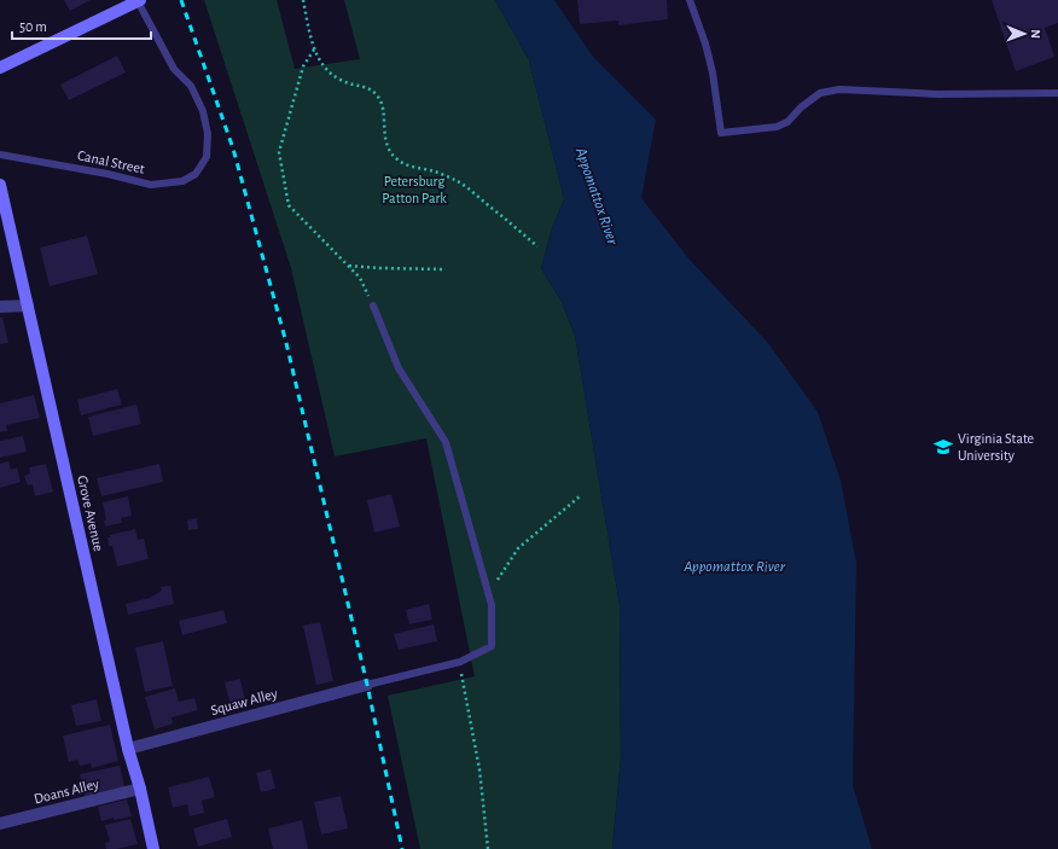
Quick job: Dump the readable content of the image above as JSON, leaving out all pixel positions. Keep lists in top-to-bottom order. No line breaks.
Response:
{"streets":{"main road":["Grove Avenue"],"street":["Squaw Alley","Doans Alley"],"lane":["Canal Street"]},"crossings":[["Grove Avenue","Squaw Alley"],["Grove Avenue","Doans Alley"]],"water":["Appomattox River"],"parks":["Petersburg Patton Park"],"places":{"school or university":["Virginia State University"]},"scale_bar":"50 m","north":"right"}
